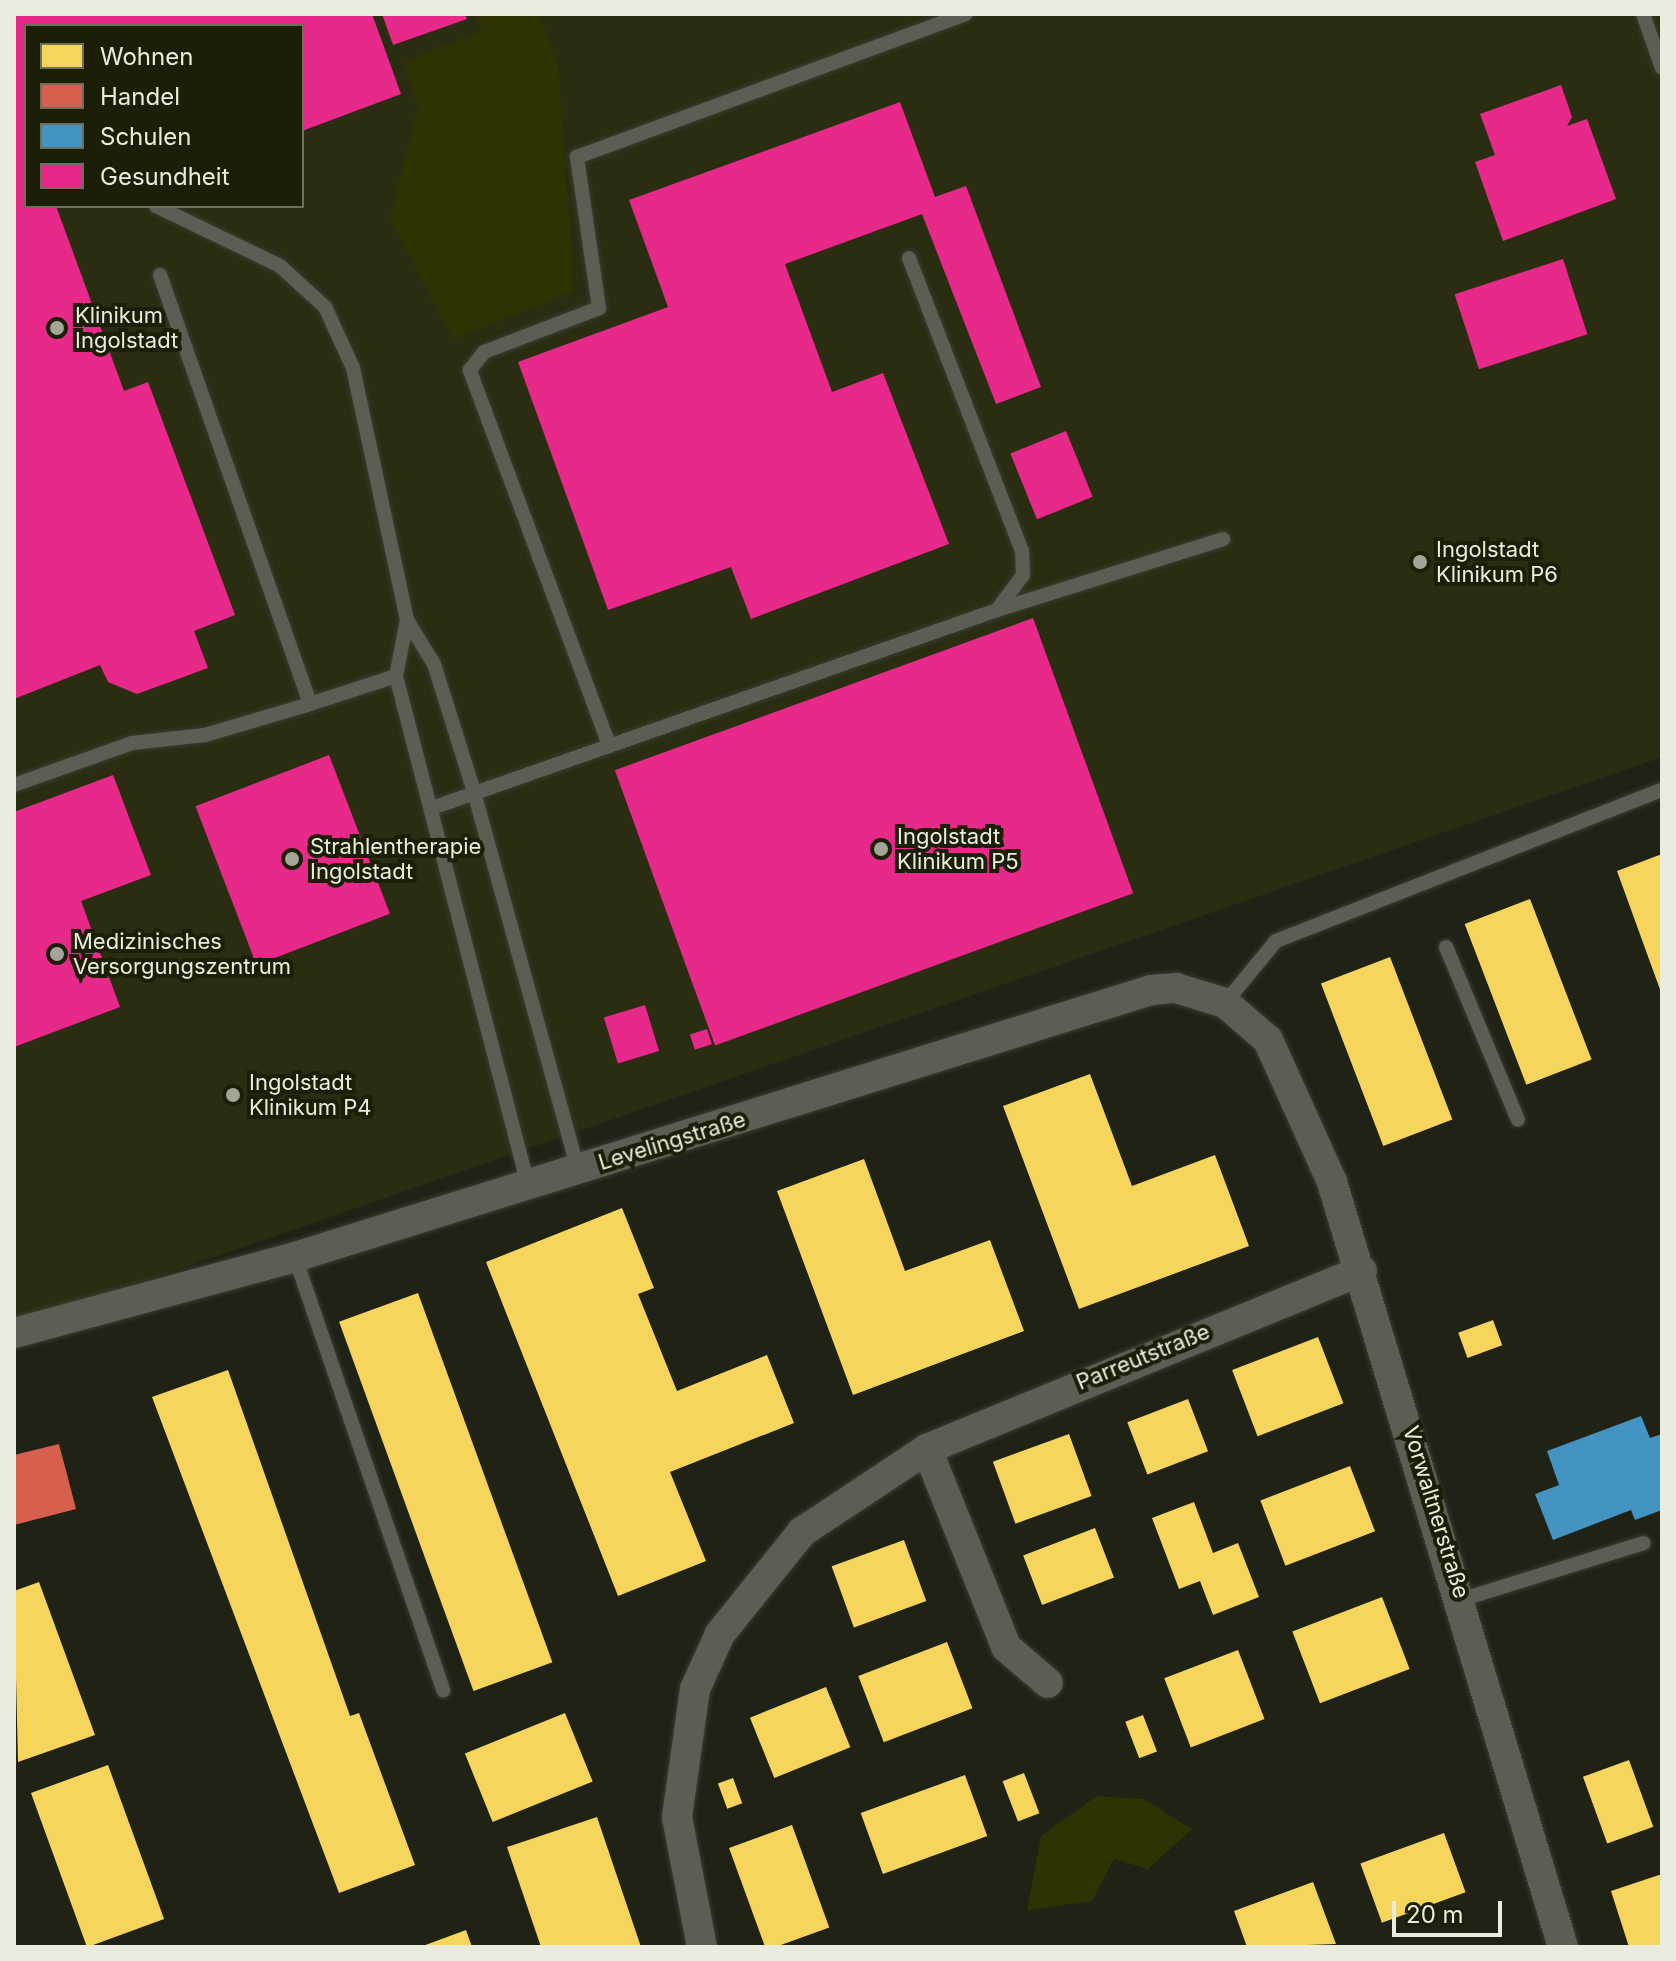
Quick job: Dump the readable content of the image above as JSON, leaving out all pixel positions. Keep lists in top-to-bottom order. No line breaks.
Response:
{"streets":{"street":["Levelingstraße","Parreutstraße","Vorwaltnerstraße"]},"crossings":[["Levelingstraße","Vorwaltnerstraße"],["Parreutstraße","Vorwaltnerstraße"]],"places":["Klinikum Ingolstadt","Ingolstadt Klinikum P6","Ingolstadt Klinikum P5","Strahlentherapie Ingolstadt","Medizinisches Versorgungszentrum","Ingolstadt Klinikum P4"],"legend":["Wohnen","Handel","Schulen","Gesundheit"],"scale_bar":"20 m"}
